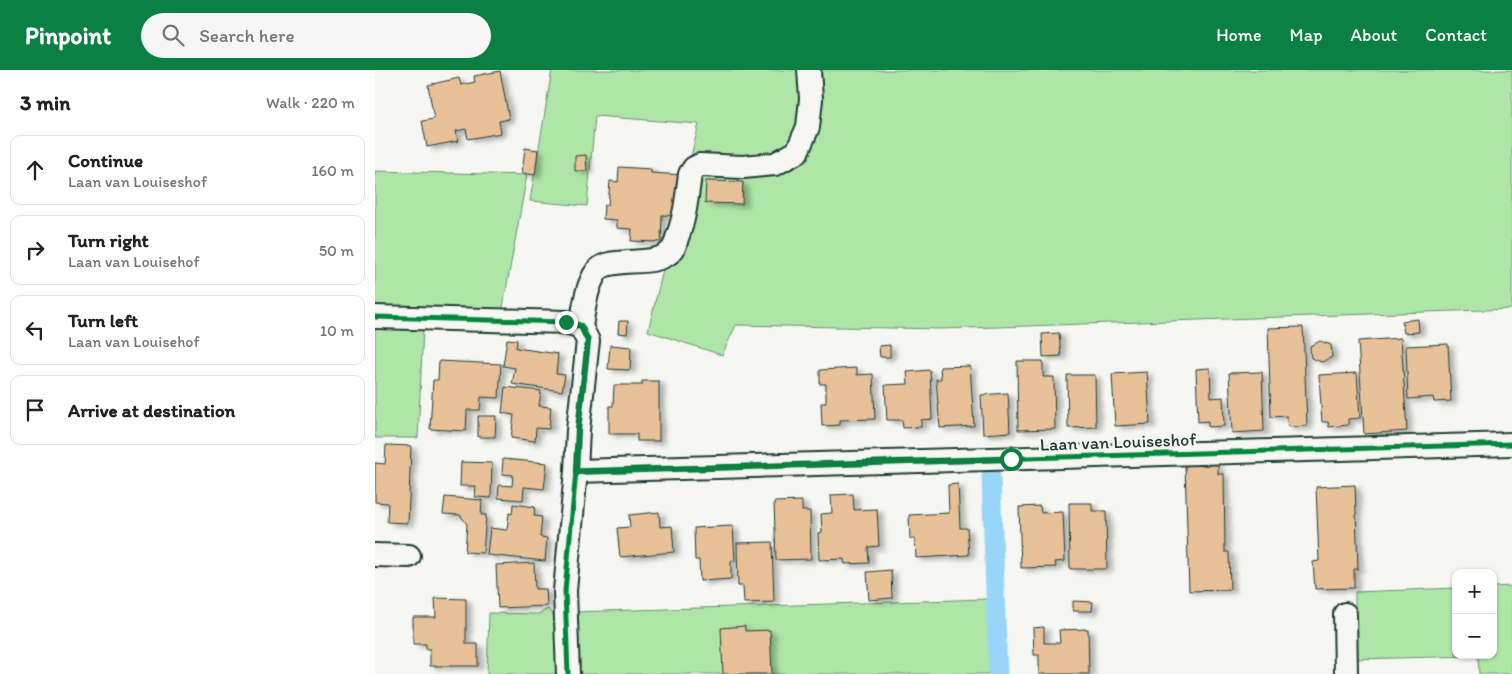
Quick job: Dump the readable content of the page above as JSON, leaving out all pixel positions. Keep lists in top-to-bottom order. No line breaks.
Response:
{"streets":{"street":["Laan van Louiseshof"]},"page":{"header":"Pinpoint","search":"Search here","nav":["Home","Map","About","Contact"],"heading":["3 min","Walk · 220 m"],"list":[["Continue","Laan van Louiseshof","160 m"],["Turn right","Laan van Louisehof","50 m"],["Turn left","Laan van Louisehof","10 m"],"Arrive at destination"],"map_buttons":["+","−"]}}
